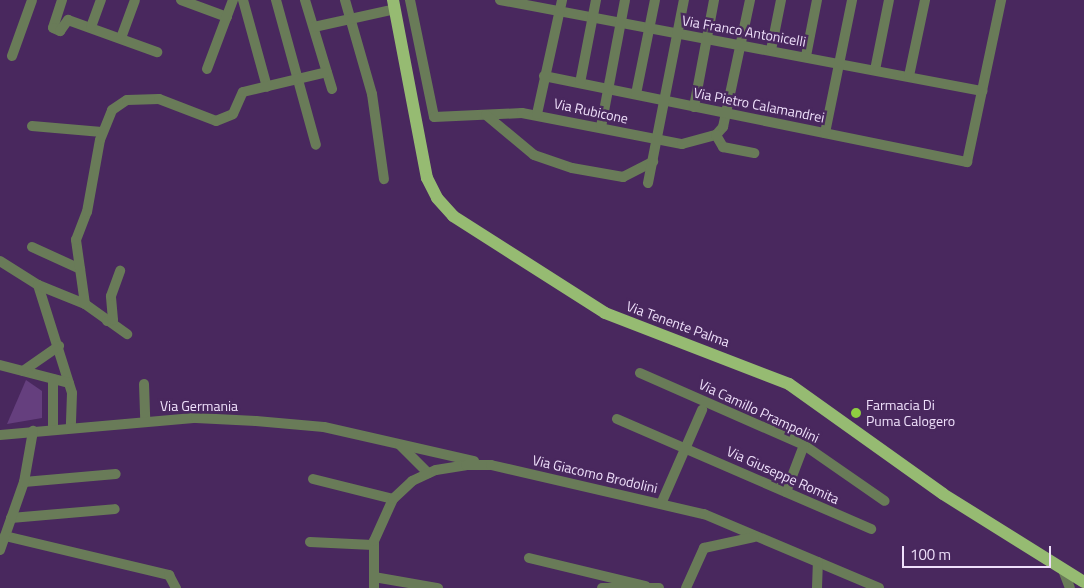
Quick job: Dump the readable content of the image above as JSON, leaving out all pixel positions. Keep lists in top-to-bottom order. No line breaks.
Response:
{"streets":{"main road":["Via Tenente Palma"],"street":["Via Franco Antonicelli","Via Pietro Calamandrei","Via Rubicone","Via Germania","Via Camillo Prampolini","Via Giacomo Brodolini","Via Giuseppe Romita"]},"crossings":[["Via Franco Antonicelli","Via Pietro Calamandrei"],["Via Germania","Via Giacomo Brodolini"]],"places":["Farmacia Di Puma Calogero"],"scale_bar":"100 m"}
